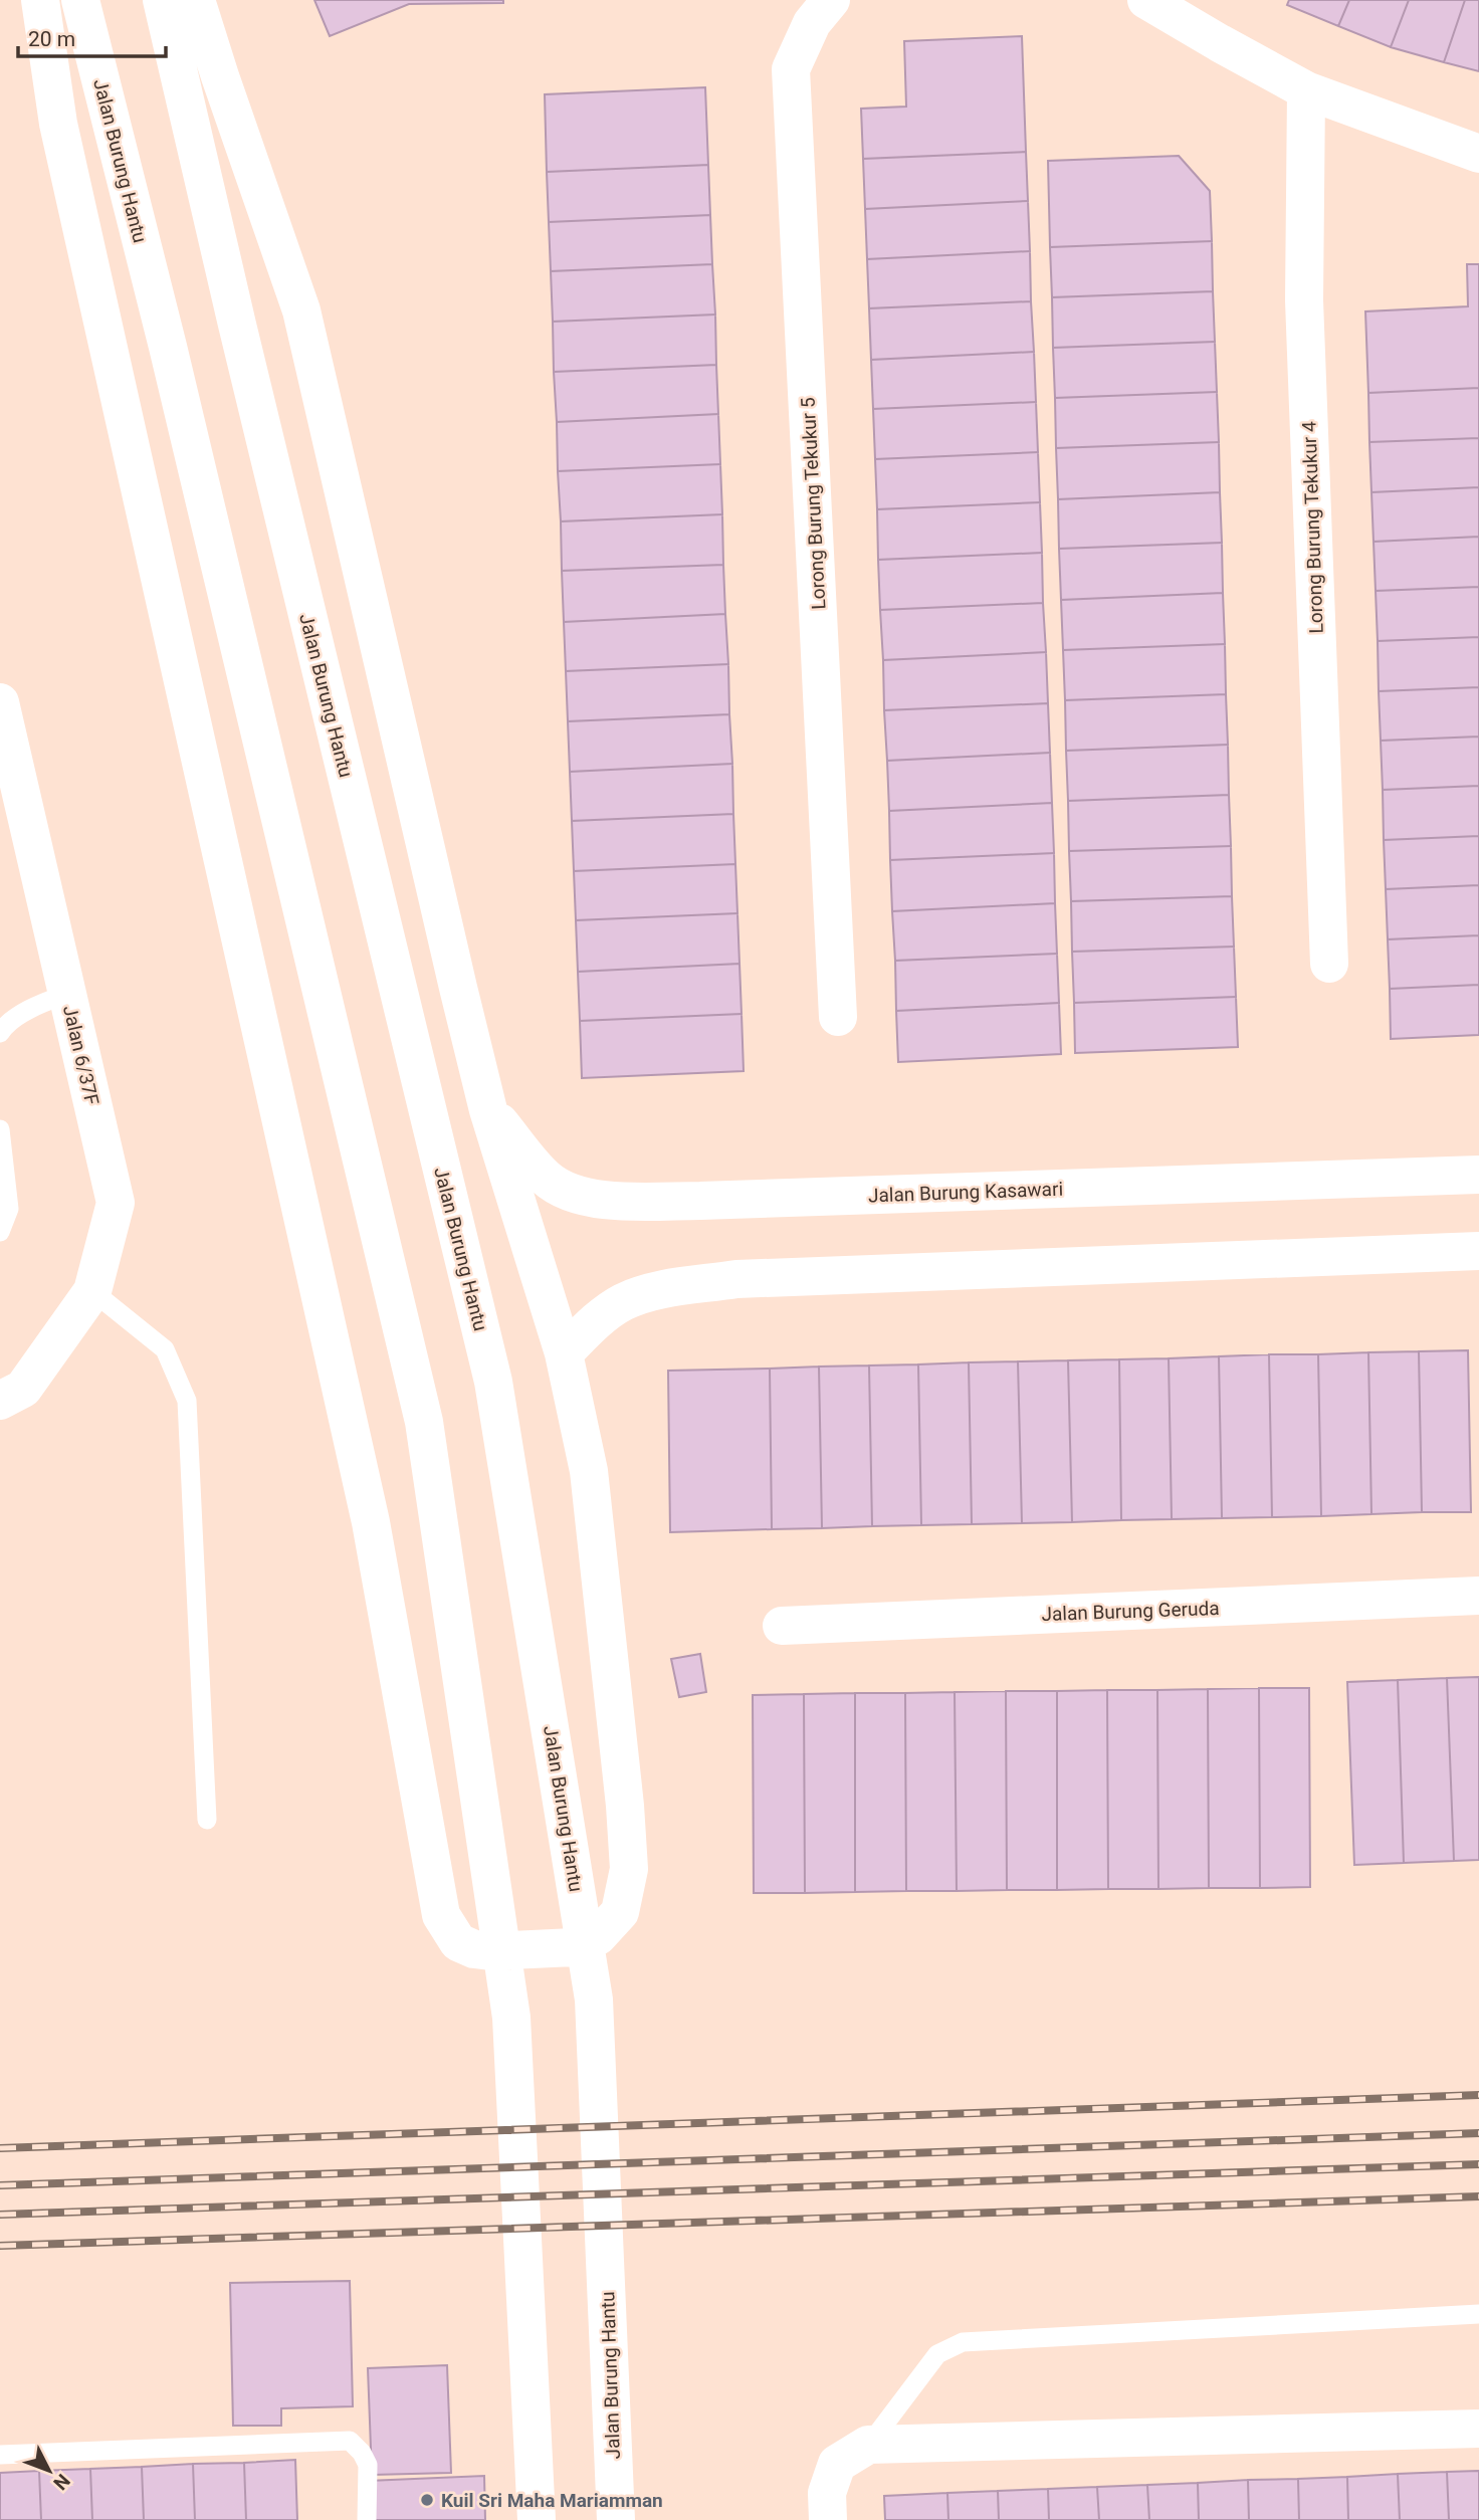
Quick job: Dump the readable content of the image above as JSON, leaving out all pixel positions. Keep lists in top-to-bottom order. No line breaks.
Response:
{"streets":{"main road":["Jalan Burung Hantu","Lorong Burung Tekukur 5","Lorong Burung Tekukur 4","Jalan 6/37F","Jalan Burung Kasawari","Jalan Burung Geruda"]},"places":["Kuil Sri Maha Mariamman"],"scale_bar":"20 m","north":"bottom right"}
